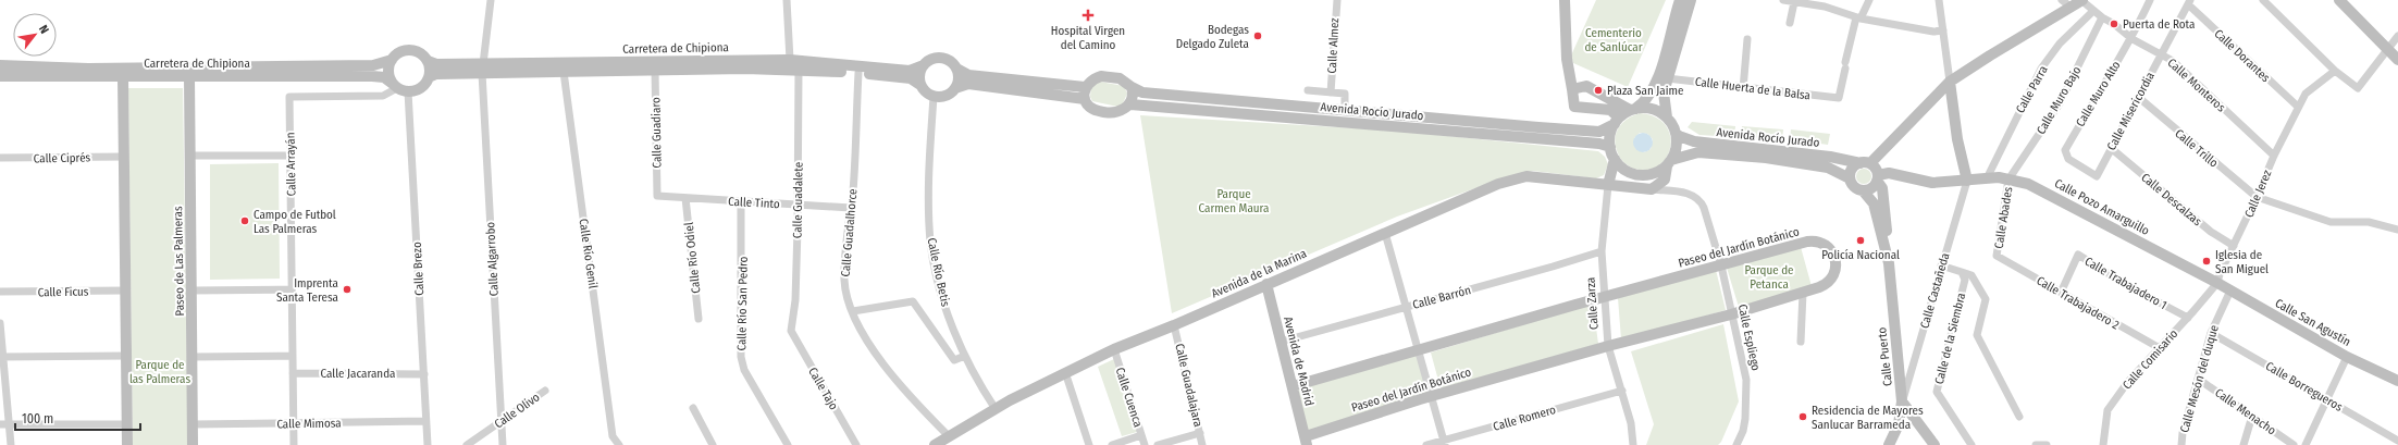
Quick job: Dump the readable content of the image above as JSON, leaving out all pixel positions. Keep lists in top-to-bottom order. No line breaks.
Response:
{"streets":{"street":["Calle Almez","Carretera de Chipiona","Calle Dorantes","Calle Monteros","Calle Huerta de la Balsa","Calle Parra","Calle Muro Alto","Calle Muro Bajo","Avenida Rocío Jurado","Calle Misericordia","Calle Guadiaro","Calle Trillo","Calle Ciprés","Calle Arrayán","Calle Jerez","Calle Descalzas","Calle Guadalete","Calle Tinto","Calle Pozo Amarguillo","Calle Abades","Calle Guadalhorce","Paseo del Jardín Botánico","Calle Río Genil","Calle Río Odiel","Calle Algarrobo","Paseo de Las Palmeras","Calle Brezo","Calle Río Betis","Avenida de la Marina","Calle Trabajadero 1","Calle Castañeda","Calle Ficus","Calle Barrón","Calle Trabajadero 2","Calle Río San Pedro","Calle Zarza","Calle San Agustín","Calle Espliego","Calle de la Siembra","Calle Puerto","Calle Comisario","Avenida de Madrid","Calle Jacaranda","Calle Mesón del duque","Calle Guadalajara","Calle Borregueros","Calle Tajo","Calle Cuenca","Calle Olivo","Calle Menacho","Calle Romero","Calle Mimosa"]},"crossings":[["Calle Almez","Avenida Rocío Jurado"],["Carretera de Chipiona","Calle Guadiaro"],["Carretera de Chipiona","Calle Arrayán"],["Carretera de Chipiona","Calle Guadalete"],["Carretera de Chipiona","Calle Guadalhorce"],["Carretera de Chipiona","Calle Río Genil"],["Carretera de Chipiona","Calle Algarrobo"],["Carretera de Chipiona","Paseo de Las Palmeras"],["Carretera de Chipiona","Calle Brezo"],["Carretera de Chipiona","Calle Río Betis"],["Calle Dorantes","Calle Misericordia"],["Calle Dorantes","Calle Jerez"],["Calle Monteros","Calle Parra"],["Calle Monteros","Calle Muro Alto"],["Calle Monteros","Calle Muro Bajo"],["Calle Monteros","Calle Misericordia"],["Calle Monteros","Calle Jerez"],["Calle Parra","Calle Pozo Amarguillo"],["Calle Muro Alto","Calle Misericordia"],["Calle Muro Bajo","Calle Pozo Amarguillo"],["Calle Muro Bajo","Calle Abades"],["Avenida Rocío Jurado","Calle Pozo Amarguillo"],["Avenida Rocío Jurado","Calle Zarza"],["Avenida Rocío Jurado","Calle Puerto"],["Calle Misericordia","Calle Trillo"],["Calle Misericordia","Calle Descalzas"],["Calle Guadiaro","Calle Tinto"],["Calle Trillo","Calle Jerez"],["Calle Arrayán","Calle Brezo"],["Calle Arrayán","Calle Jacaranda"],["Calle Arrayán","Calle Mimosa"],["Calle Jerez","Calle Descalzas"],["Calle Jerez","Calle Pozo Amarguillo"],["Calle Jerez","Calle San Agustín"],["Calle Jerez","Calle Comisario"],["Calle Guadalete","Calle Tinto"],["Calle Guadalete","Calle Tajo"],["Calle Tinto","Calle Guadalhorce"],["Calle Tinto","Calle Río Odiel"],["Calle Tinto","Calle Río San Pedro"],["Calle Pozo Amarguillo","Calle Abades"],["Calle Pozo Amarguillo","Calle Castañeda"],["Calle Pozo Amarguillo","Calle San Agustín"],["Calle Pozo Amarguillo","Calle Puerto"],["Calle Pozo Amarguillo","Calle Comisario"],["Calle Abades","Calle Trabajadero 2"],["Calle Guadalhorce","Avenida de la Marina"],["Paseo del Jardín Botánico","Calle Zarza"],["Paseo del Jardín Botánico","Calle Espliego"],["Paseo del Jardín Botánico","Avenida de Madrid"],["Calle Algarrobo","Calle Olivo"],["Paseo de Las Palmeras","Calle Mimosa"],["Calle Brezo","Calle Jacaranda"],["Calle Brezo","Calle Mimosa"],["Calle Río Betis","Avenida de la Marina"],["Avenida de la Marina","Calle Zarza"],["Avenida de la Marina","Calle Espliego"],["Avenida de la Marina","Avenida de Madrid"],["Avenida de la Marina","Calle Guadalajara"],["Avenida de la Marina","Calle Cuenca"],["Calle Trabajadero 1","Calle Trabajadero 2"],["Calle Trabajadero 1","Calle Comisario"],["Calle Castañeda","Calle Puerto"],["Calle Barrón","Calle Zarza"],["Calle Barrón","Avenida de Madrid"],["Calle Trabajadero 2","Calle Comisario"],["Calle Zarza","Calle Espliego"],["Calle Zarza","Calle Romero"],["Calle San Agustín","Calle Comisario"],["Calle San Agustín","Calle Mesón del duque"],["Calle Mesón del duque","Calle Borregueros"],["Calle Mesón del duque","Calle Menacho"]],"parks":["Cementerio de Sanlúcar","Parque Carmen Maura","Parque de Petanca","Parque de las Palmeras"],"places":{"health":["Hospital Virgen del Camino"],"other":["Puerta de Rota","Bodegas Delgado Zuleta","Plaza San Jaime","Campo de Futbol Las Palmeras","Policía Nacional","Iglesia de San Miguel","Imprenta Santa Teresa","Residencia de Mayores Sanlucar Barrameda"]},"scale_bar":"100 m","north":"top right"}
